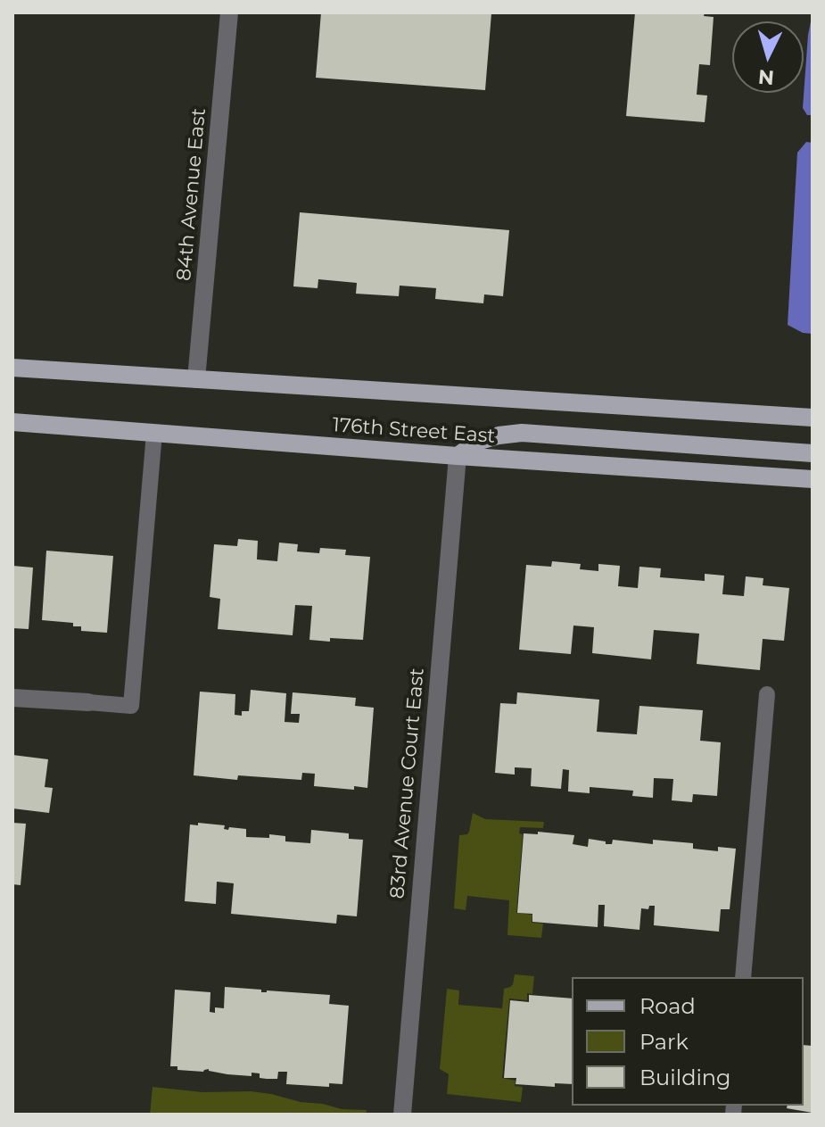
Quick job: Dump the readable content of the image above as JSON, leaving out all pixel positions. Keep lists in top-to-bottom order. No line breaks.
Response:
{"streets":{"main road":["176th Street East"],"street":["84th Avenue East","83rd Avenue Court East"]},"crossings":[["84th Avenue East","176th Street East"],["176th Street East","83rd Avenue Court East"]],"legend":["Road","Park","Building"],"north":"bottom"}
